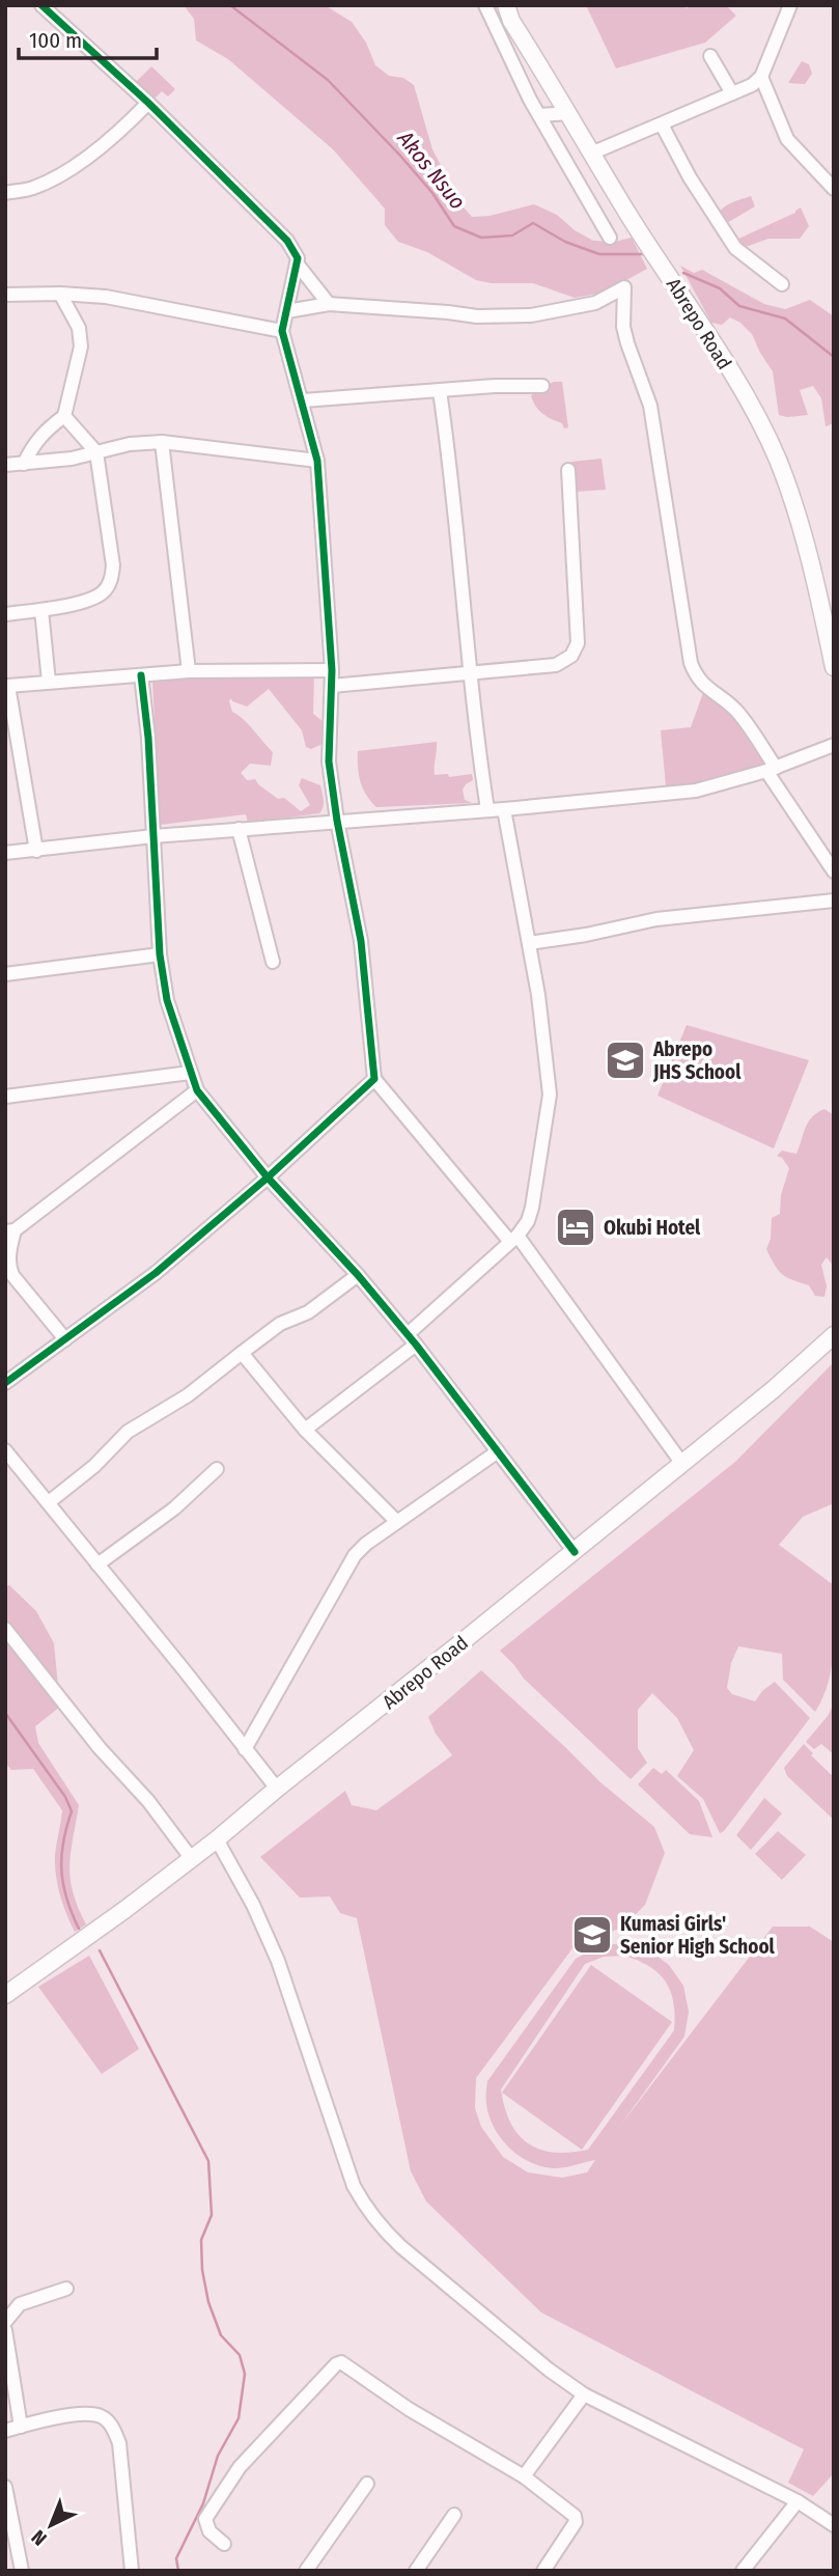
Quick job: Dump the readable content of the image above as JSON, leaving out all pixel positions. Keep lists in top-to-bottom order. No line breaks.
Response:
{"streets":{"main road":["Abrepo Road"]},"water":["Akos Nsuo"],"places":{"school or university":["Abrepo JHS School","Kumasi Girls' Senior High School"],"hotel":["Okubi Hotel"]},"scale_bar":"100 m","north":"bottom left"}
